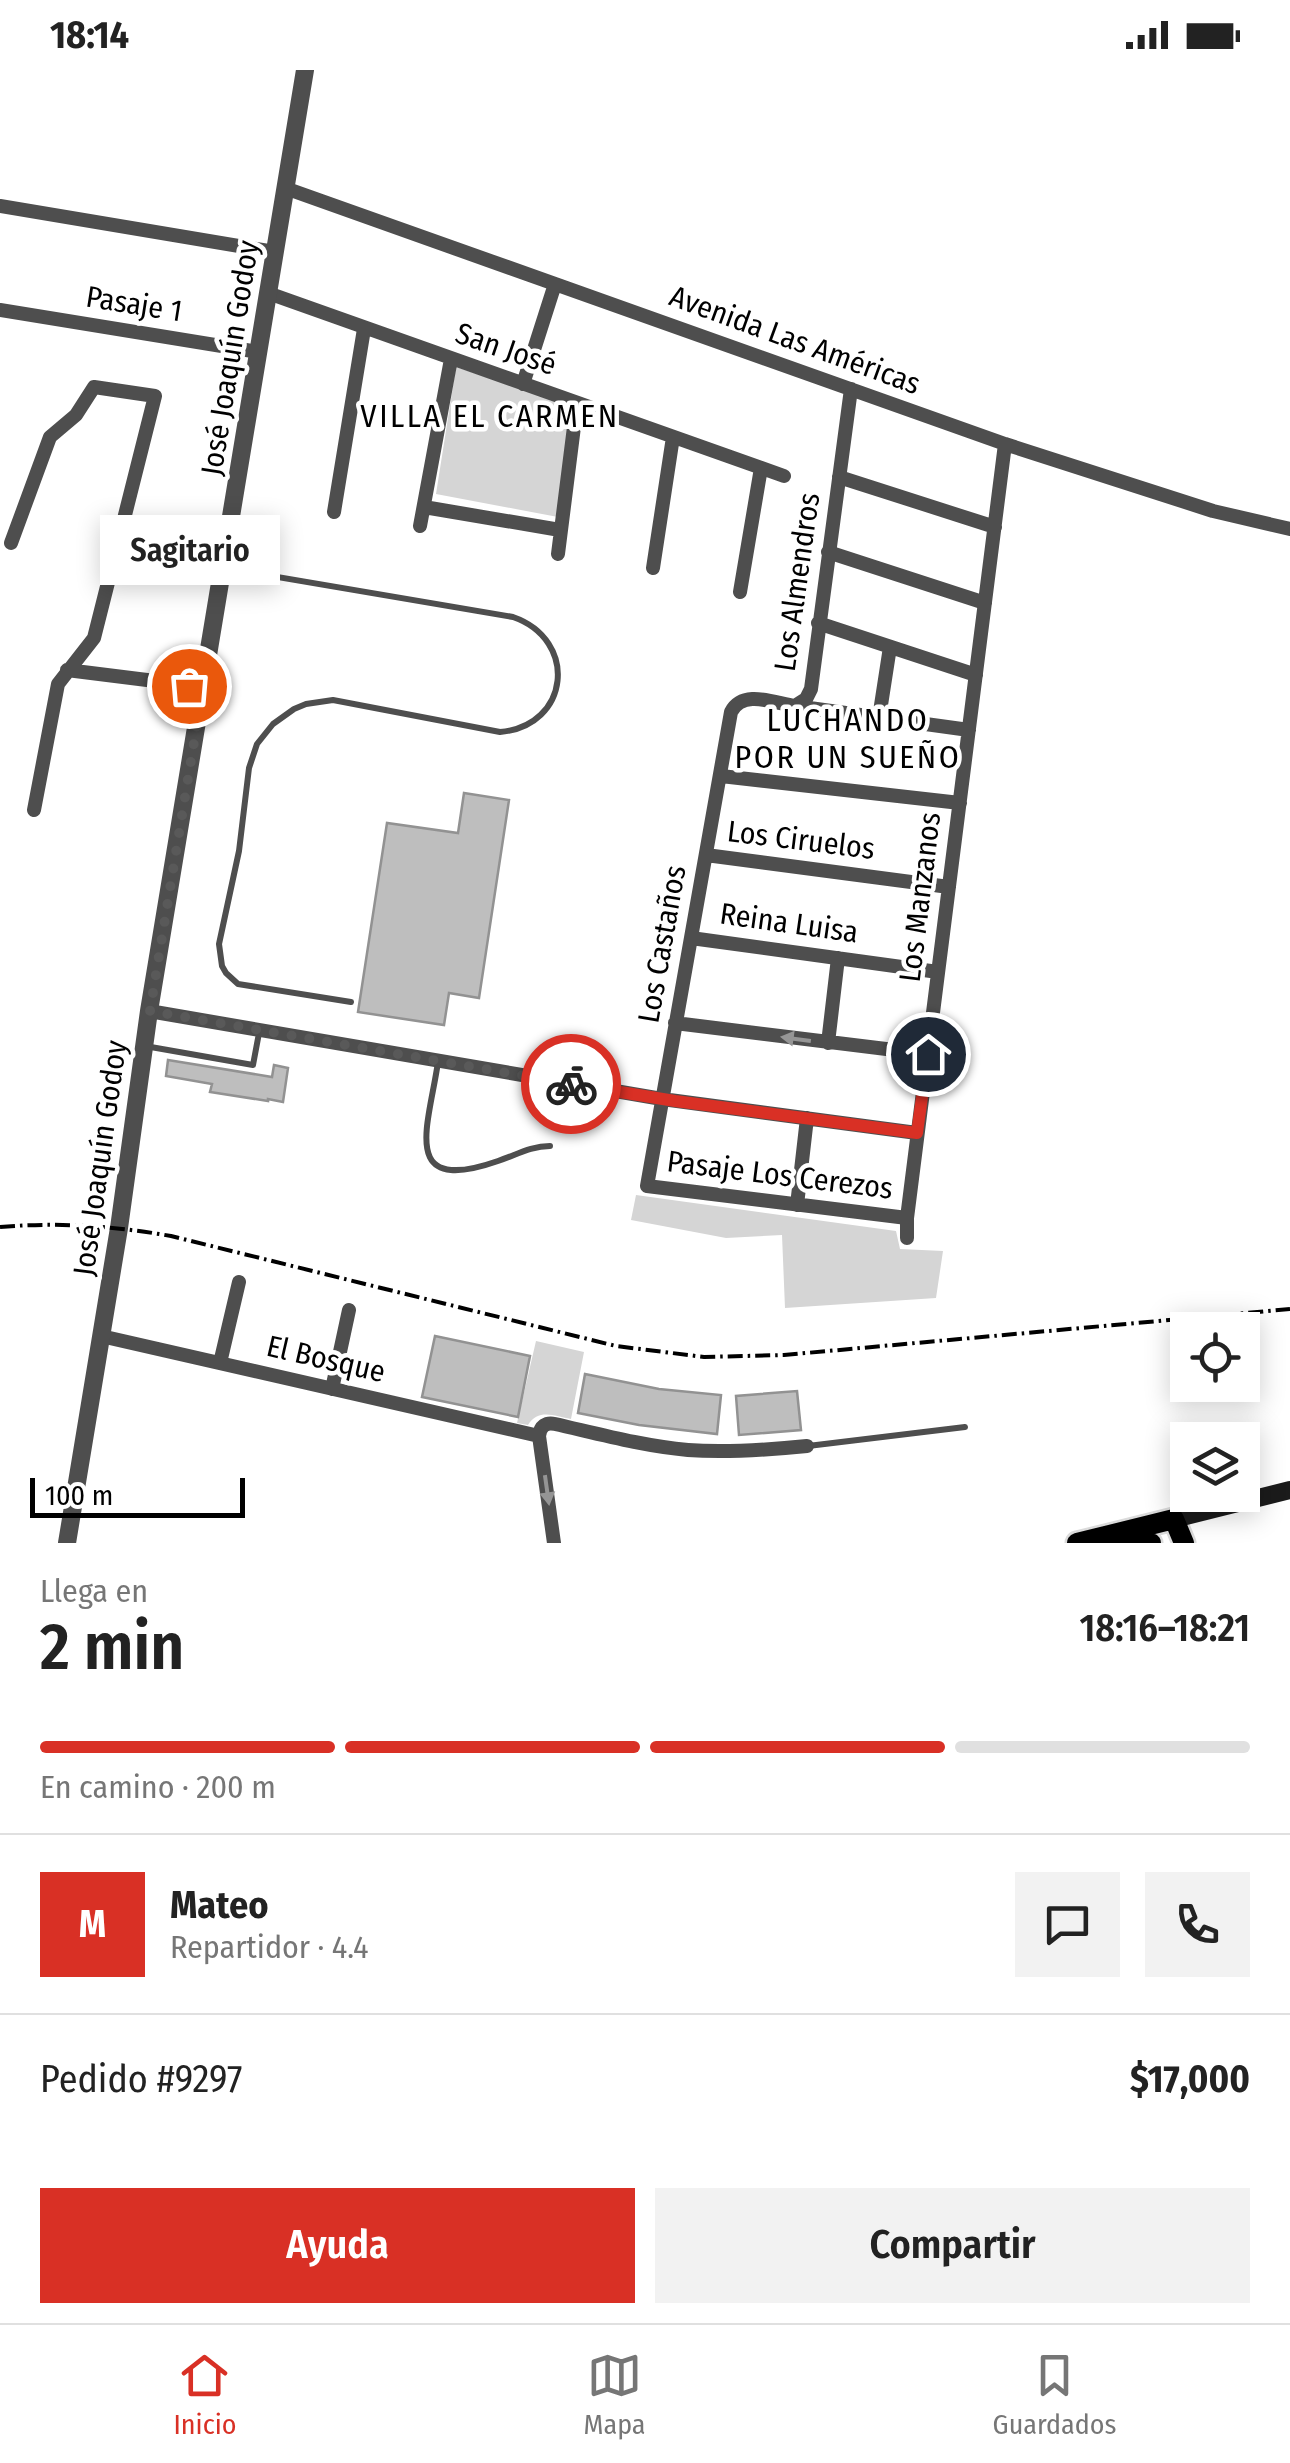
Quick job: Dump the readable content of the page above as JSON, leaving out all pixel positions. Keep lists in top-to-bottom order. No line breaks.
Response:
{"streets":{"street":["Pasaje 1","Avenida Las Américas","San José","José Joaquín Godoy","Los Almendros","Los Ciruelos","Los Manzanos","Reina Luisa","Los Castaños","Pasaje Los Cerezos","El Bosque"]},"crossings":[["Pasaje 1","José Joaquín Godoy"],["Avenida Las Américas","José Joaquín Godoy"],["Avenida Las Américas","Los Almendros"],["Avenida Las Américas","Los Manzanos"],["San José","José Joaquín Godoy"],["José Joaquín Godoy","El Bosque"],["Los Almendros","Los Castaños"],["Los Ciruelos","Los Manzanos"],["Los Ciruelos","Los Castaños"],["Los Manzanos","Reina Luisa"],["Los Manzanos","Pasaje Los Cerezos"],["Reina Luisa","Los Castaños"],["Los Castaños","Pasaje Los Cerezos"]],"districts":["VILLA EL CARMEN","LUCHANDO POR UN SUEÑO"],"places":["Sagitario"],"scale_bar":"100 m","page":{"status":"18:14","bubble":"Sagitario","scale":"100 m","heading":["2 min","Llega en","18:16–18:21"],"panel":["Mateo","Repartidor · 4.4","Pedido #9297","$17,000"],"bar":"En camino · 200 m","round":"M","buttons":["Ayuda","Compartir"],"tabs":["Inicio","Mapa","Guardados"]}}
